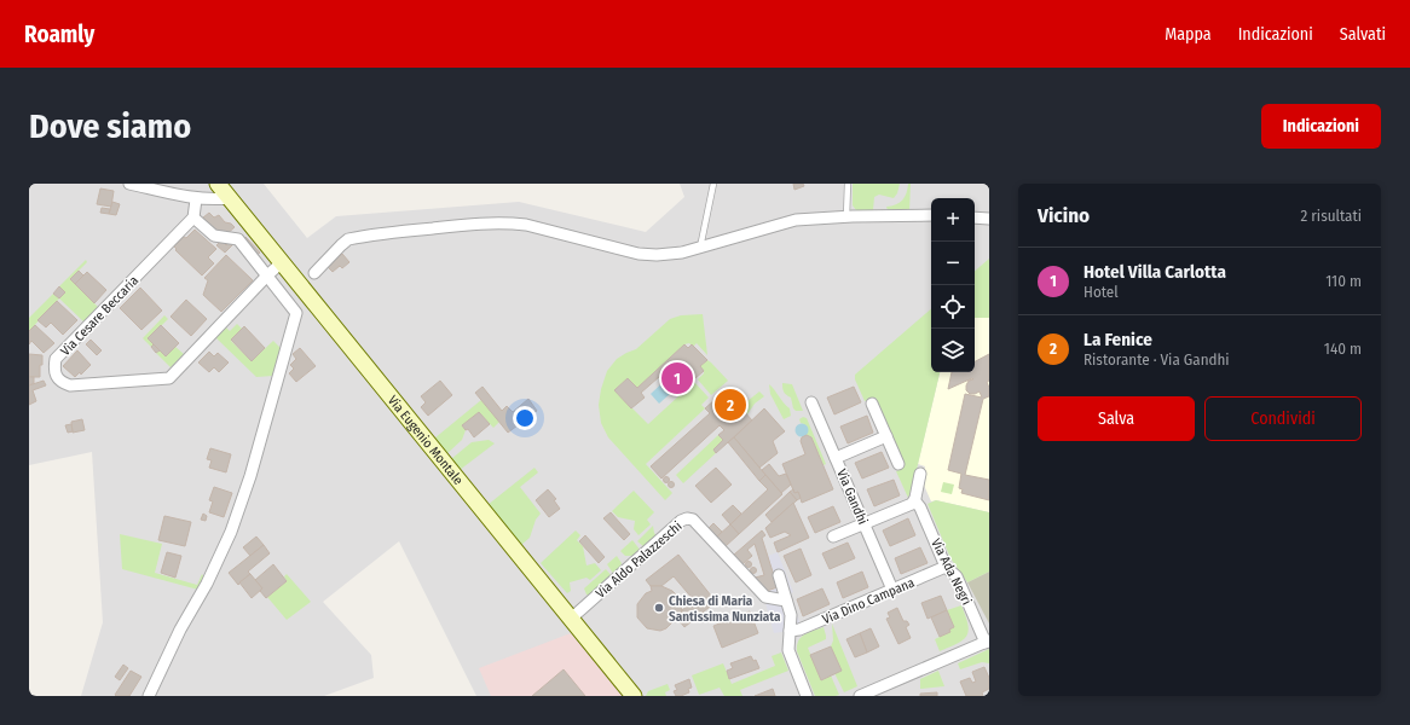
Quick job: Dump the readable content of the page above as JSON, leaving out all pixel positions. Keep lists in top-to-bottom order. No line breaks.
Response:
{"streets":{"main road":["Via Eugenio Montale"],"street":["Via Cesare Beccaria","Via Gandhi","Via Aldo Palazzeschi","Via Ada Negri","Via Dino Campana"]},"crossings":[["Via Cesare Beccaria","Via Eugenio Montale"],["Via Eugenio Montale","Via Aldo Palazzeschi"],["Via Gandhi","Via Dino Campana"],["Via Ada Negri","Via Dino Campana"]],"places":["Chiesa di Maria Santissima Nunziata"],"page":{"header":"Roamly","nav":["Mappa","Indicazioni","Salvati"],"buttons":["Indicazioni",["Salva","Condividi"]],"title":"Dove siamo","heading":["Vicino","2 risultati"],"map_buttons":["+","−"],"list":[{"mark":"1","name":"Hotel Villa Carlotta","note":"Hotel","value":"110 m"},{"mark":"2","name":"La Fenice","note":"Ristorante · Via Gandhi","value":"140 m"}],"pins":["1","2"]}}
